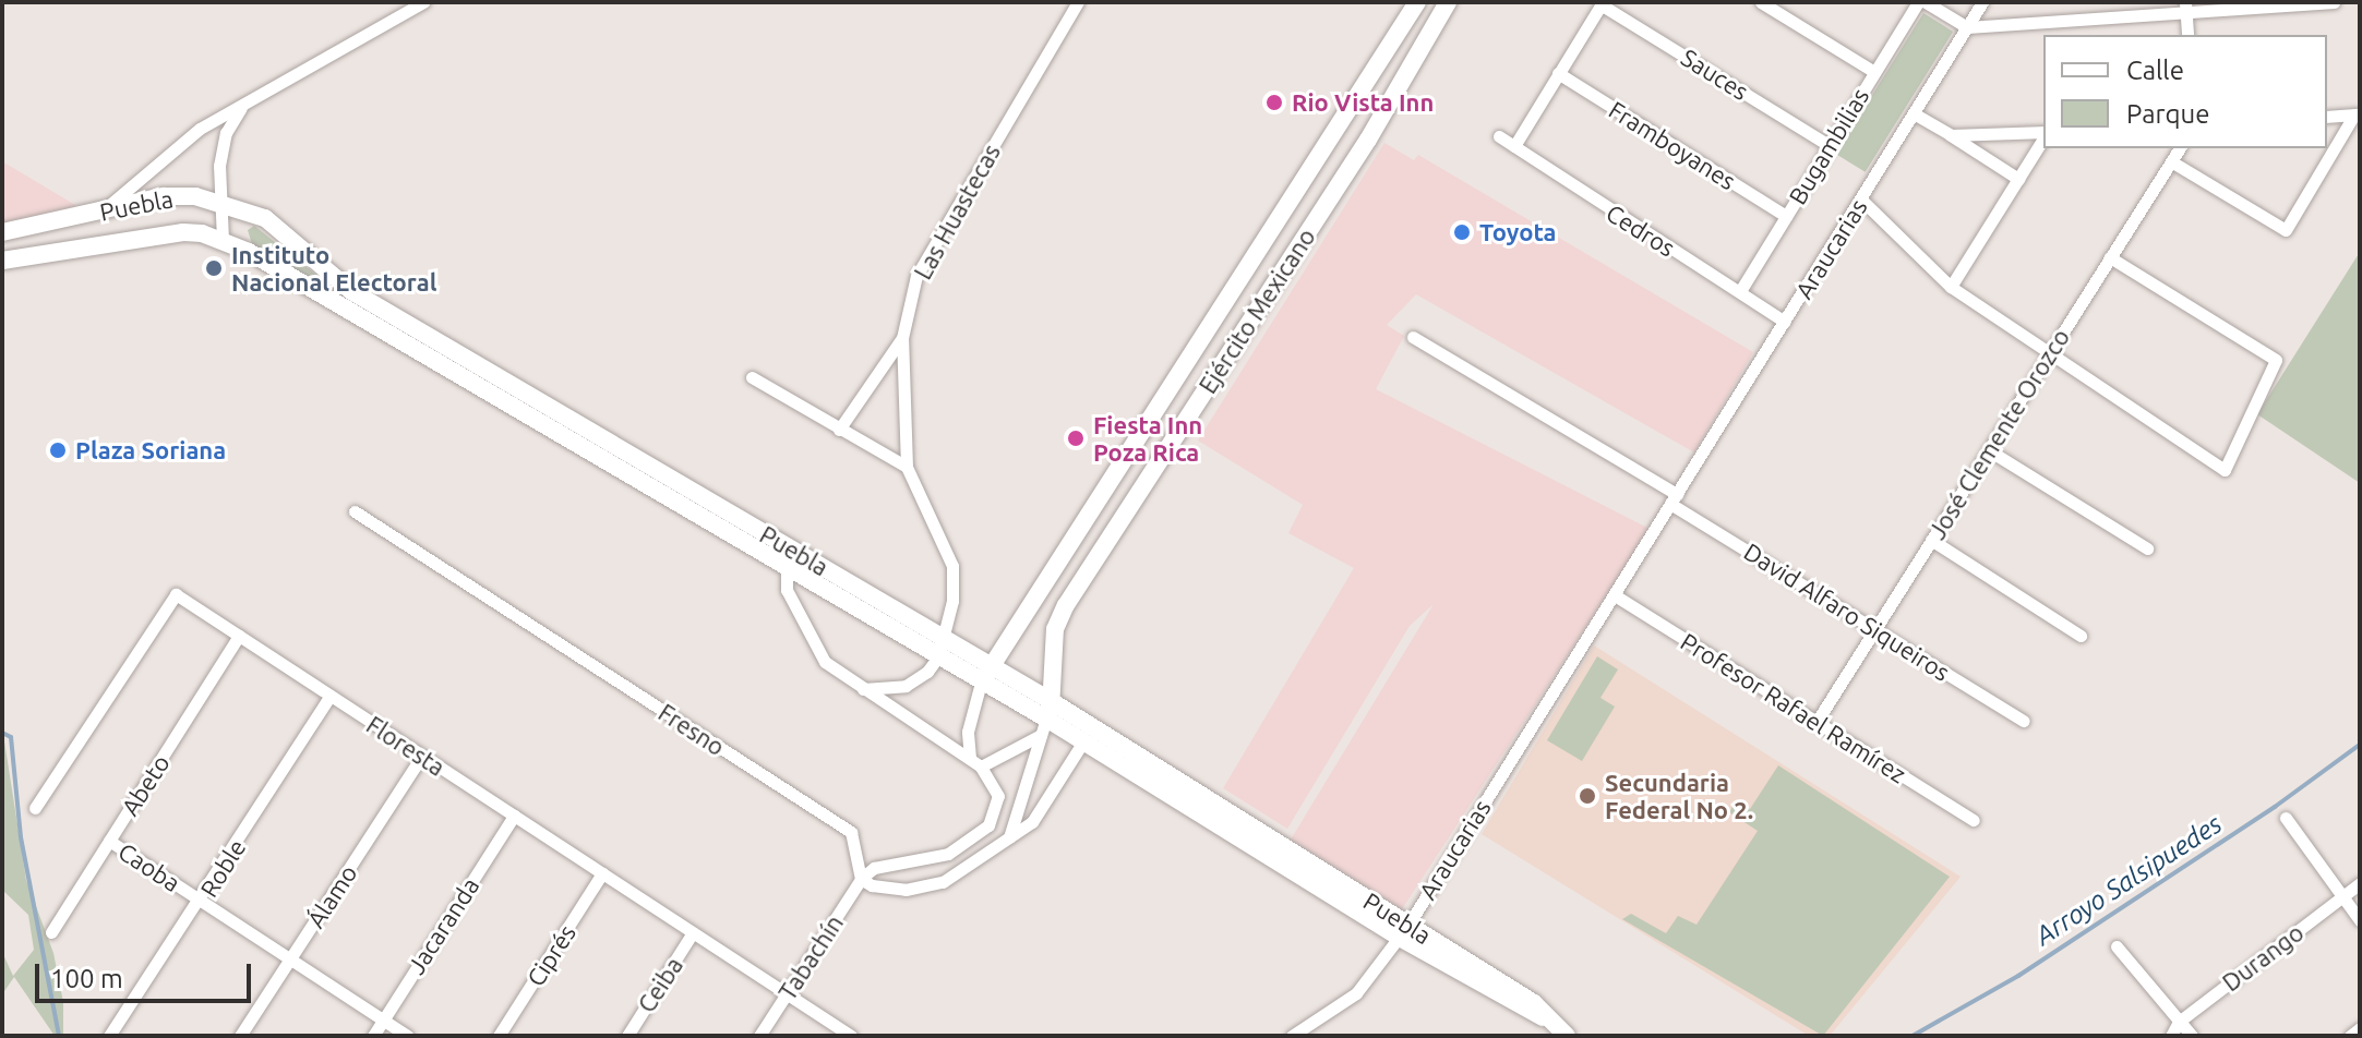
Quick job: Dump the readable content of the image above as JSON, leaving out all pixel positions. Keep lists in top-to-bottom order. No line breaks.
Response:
{"streets":{"main road":["Puebla","Ejército Mexicano"],"street":["Sauces","Framboyanes","Bugambilias","Las Huastecas","Cedros","Araucarias","José Clemente Orozco","David Alfaro Siqueiros","Profesor Rafael Ramírez","Fresno","Floresta","Abeto","Caoba","Roble","Álamo","Jacaranda","Ciprés","Tabachín","Durango","Ceiba"]},"crossings":[["Sauces","Bugambilias"],["Framboyanes","Bugambilias"],["Bugambilias","Cedros"],["Puebla","Las Huastecas"],["Puebla","Araucarias"],["Puebla","Ejército Mexicano"],["Cedros","Araucarias"],["Araucarias","David Alfaro Siqueiros"],["Araucarias","Profesor Rafael Ramírez"],["José Clemente Orozco","David Alfaro Siqueiros"],["José Clemente Orozco","Profesor Rafael Ramírez"],["Fresno","Tabachín"],["Floresta","Abeto"],["Floresta","Roble"],["Floresta","Álamo"],["Floresta","Jacaranda"],["Floresta","Ciprés"],["Floresta","Tabachín"],["Floresta","Ceiba"],["Abeto","Caoba"],["Caoba","Roble"],["Caoba","Álamo"],["Caoba","Jacaranda"]],"water":["Arroyo Salsipuedes"],"places":["Rio Vista Inn","Toyota","Instituto Nacional Electoral","Fiesta Inn Poza Rica","Plaza Soriana","Secundaria Federal No 2."],"legend":["Calle","Parque"],"scale_bar":"100 m"}
